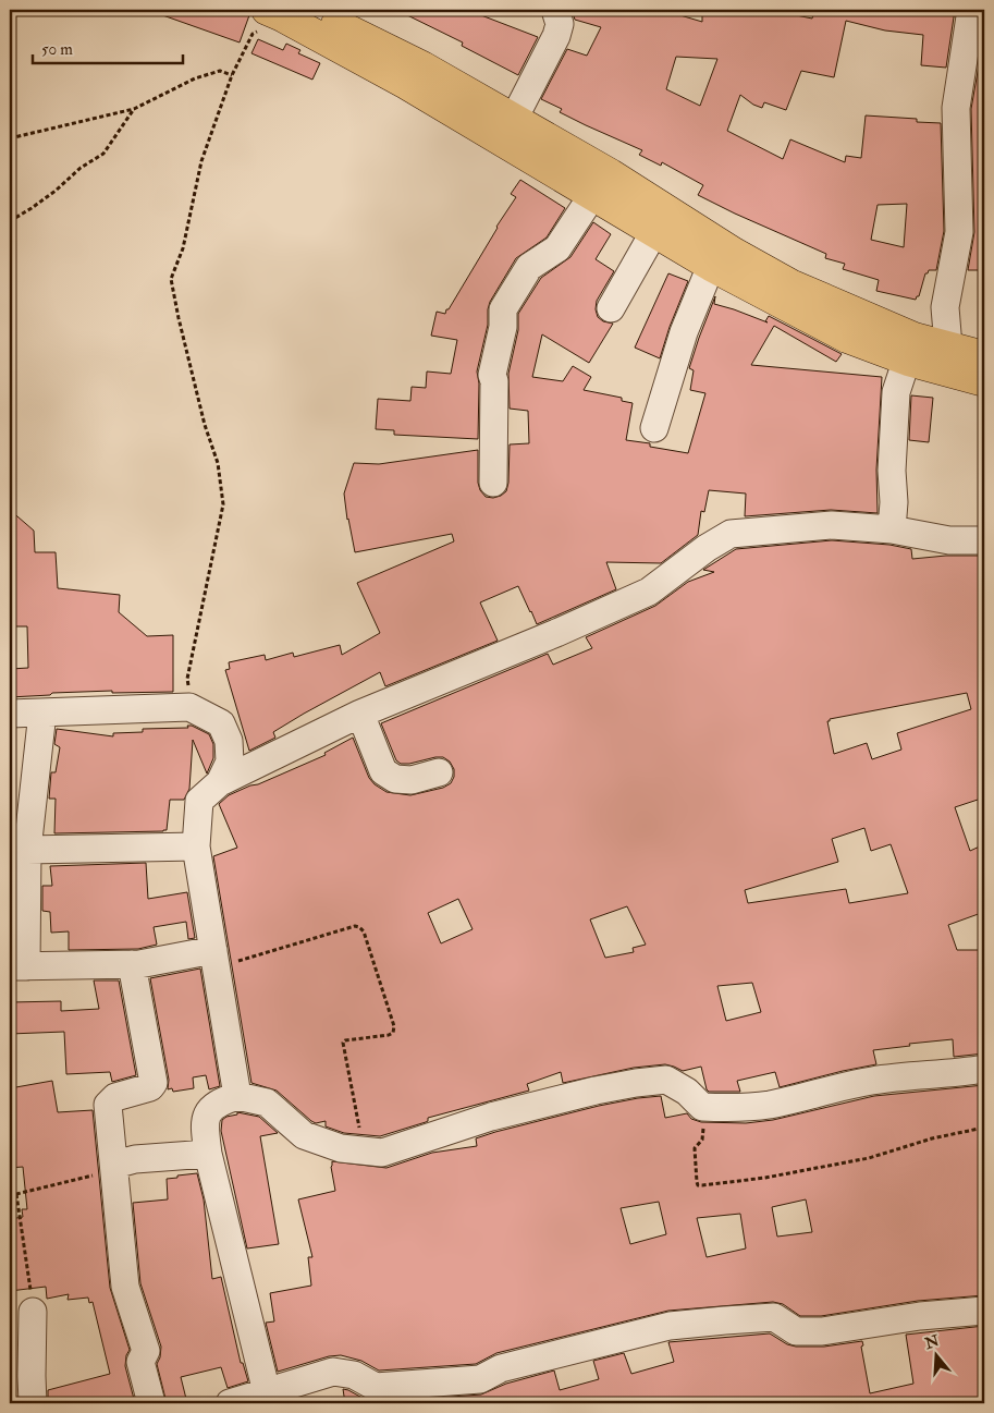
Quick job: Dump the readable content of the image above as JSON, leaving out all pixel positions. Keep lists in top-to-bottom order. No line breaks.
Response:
{"scale_bar":"50 m","north":"top"}
